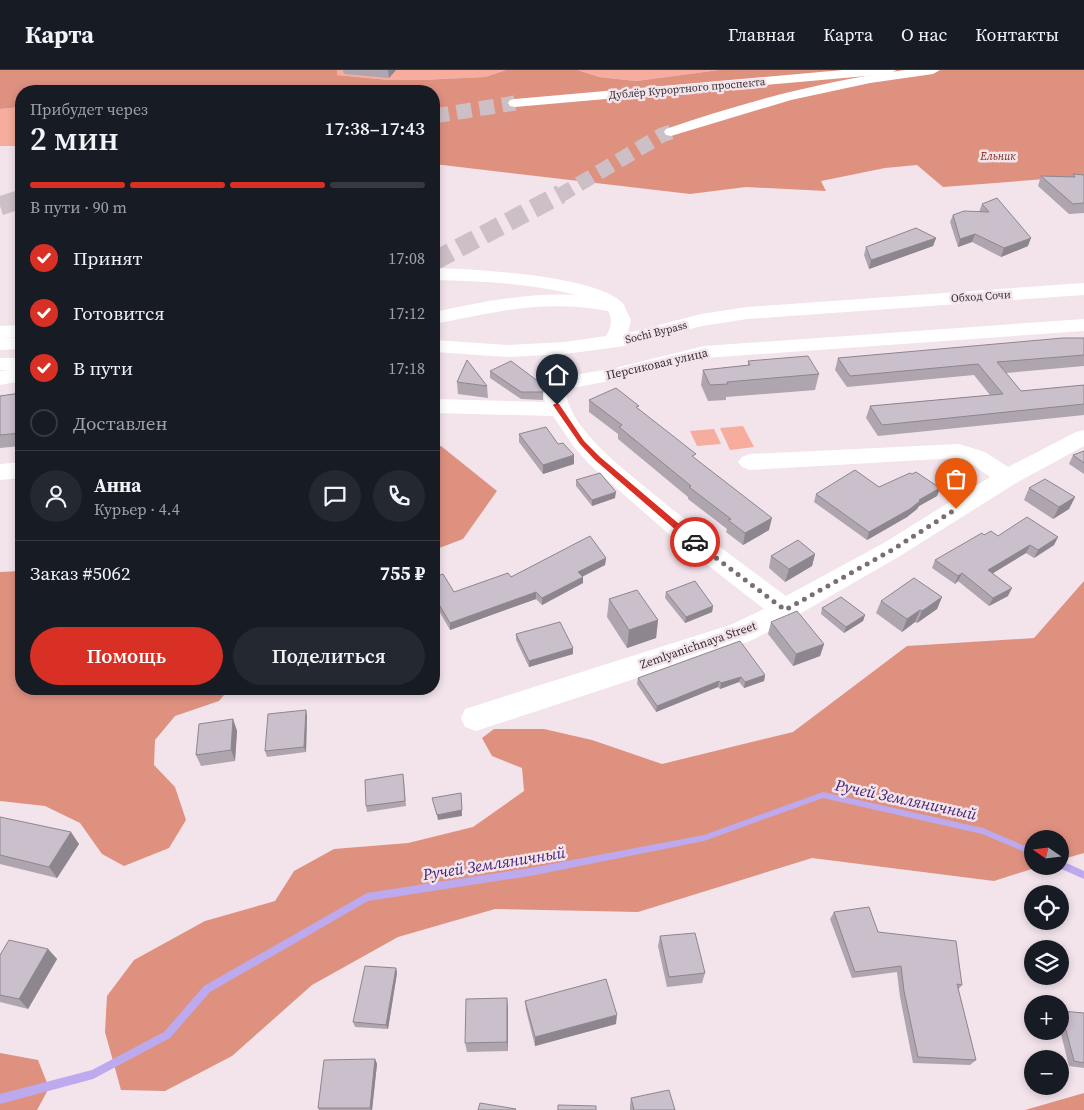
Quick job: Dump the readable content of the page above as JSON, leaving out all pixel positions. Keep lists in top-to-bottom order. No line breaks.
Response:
{"streets":{"main road":["Дублёр Курортного проспекта","Обход Сочи","Sochi Bypass","Персиковая улица","Zemlyanichnaya Street"]},"crossings":[["Обход Сочи","Sochi Bypass"]],"water":["Ручей Земляничный"],"parks":["Ельник"],"north":"left","page":{"header":"Карта","nav":["Главная","Карта","О нас","Контакты"],"heading":["2 мин","Прибудет через","17:38–17:43"],"panel":["Анна","Курьер · 4.4","Заказ #5062","755 ₽"],"bar":"В пути · 90 m","list":[["Принят","17:08"],["Готовится","17:12"],["В пути","17:18"],"Доставлен"],"buttons":["Помощь","Поделиться"],"map_buttons":["+","−"]}}
